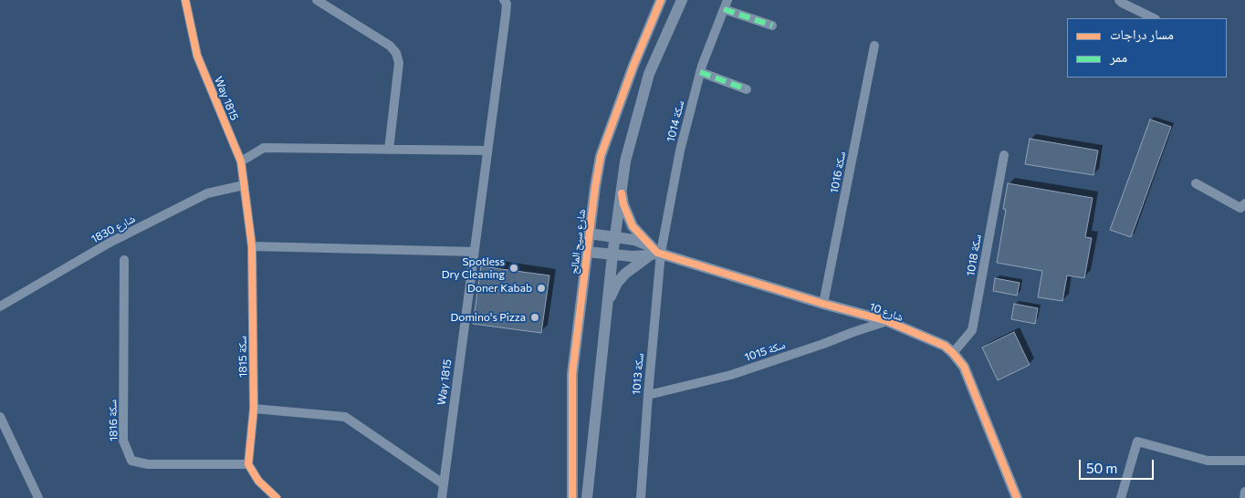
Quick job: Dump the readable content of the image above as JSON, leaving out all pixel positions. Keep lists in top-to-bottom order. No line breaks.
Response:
{"streets":{"street":["Way 1815","سكة 1014","سكة 1016","1830 شارع","شارع سيح المالح","سكة 1018","شارع 10","سكة 1015","سكة 1815","سكة 1013","سكة 1816"]},"crossings":[["Way 1815","1830 شارع"],["Way 1815","سكة 1815"],["سكة 1014","شارع 10"],["سكة 1014","سكة 1013"],["سكة 1016","شارع 10"],["شارع سيح المالح","شارع 10"],["سكة 1018","شارع 10"],["شارع 10","سكة 1015"],["شارع 10","سكة 1013"],["سكة 1015","سكة 1013"],["سكة 1815","سكة 1816"]],"places":["Spotless Dry Cleaning","Doner Kabab","Domino's Pizza"],"legend":["مسار دراجات","ممر"],"scale_bar":"50 m"}
